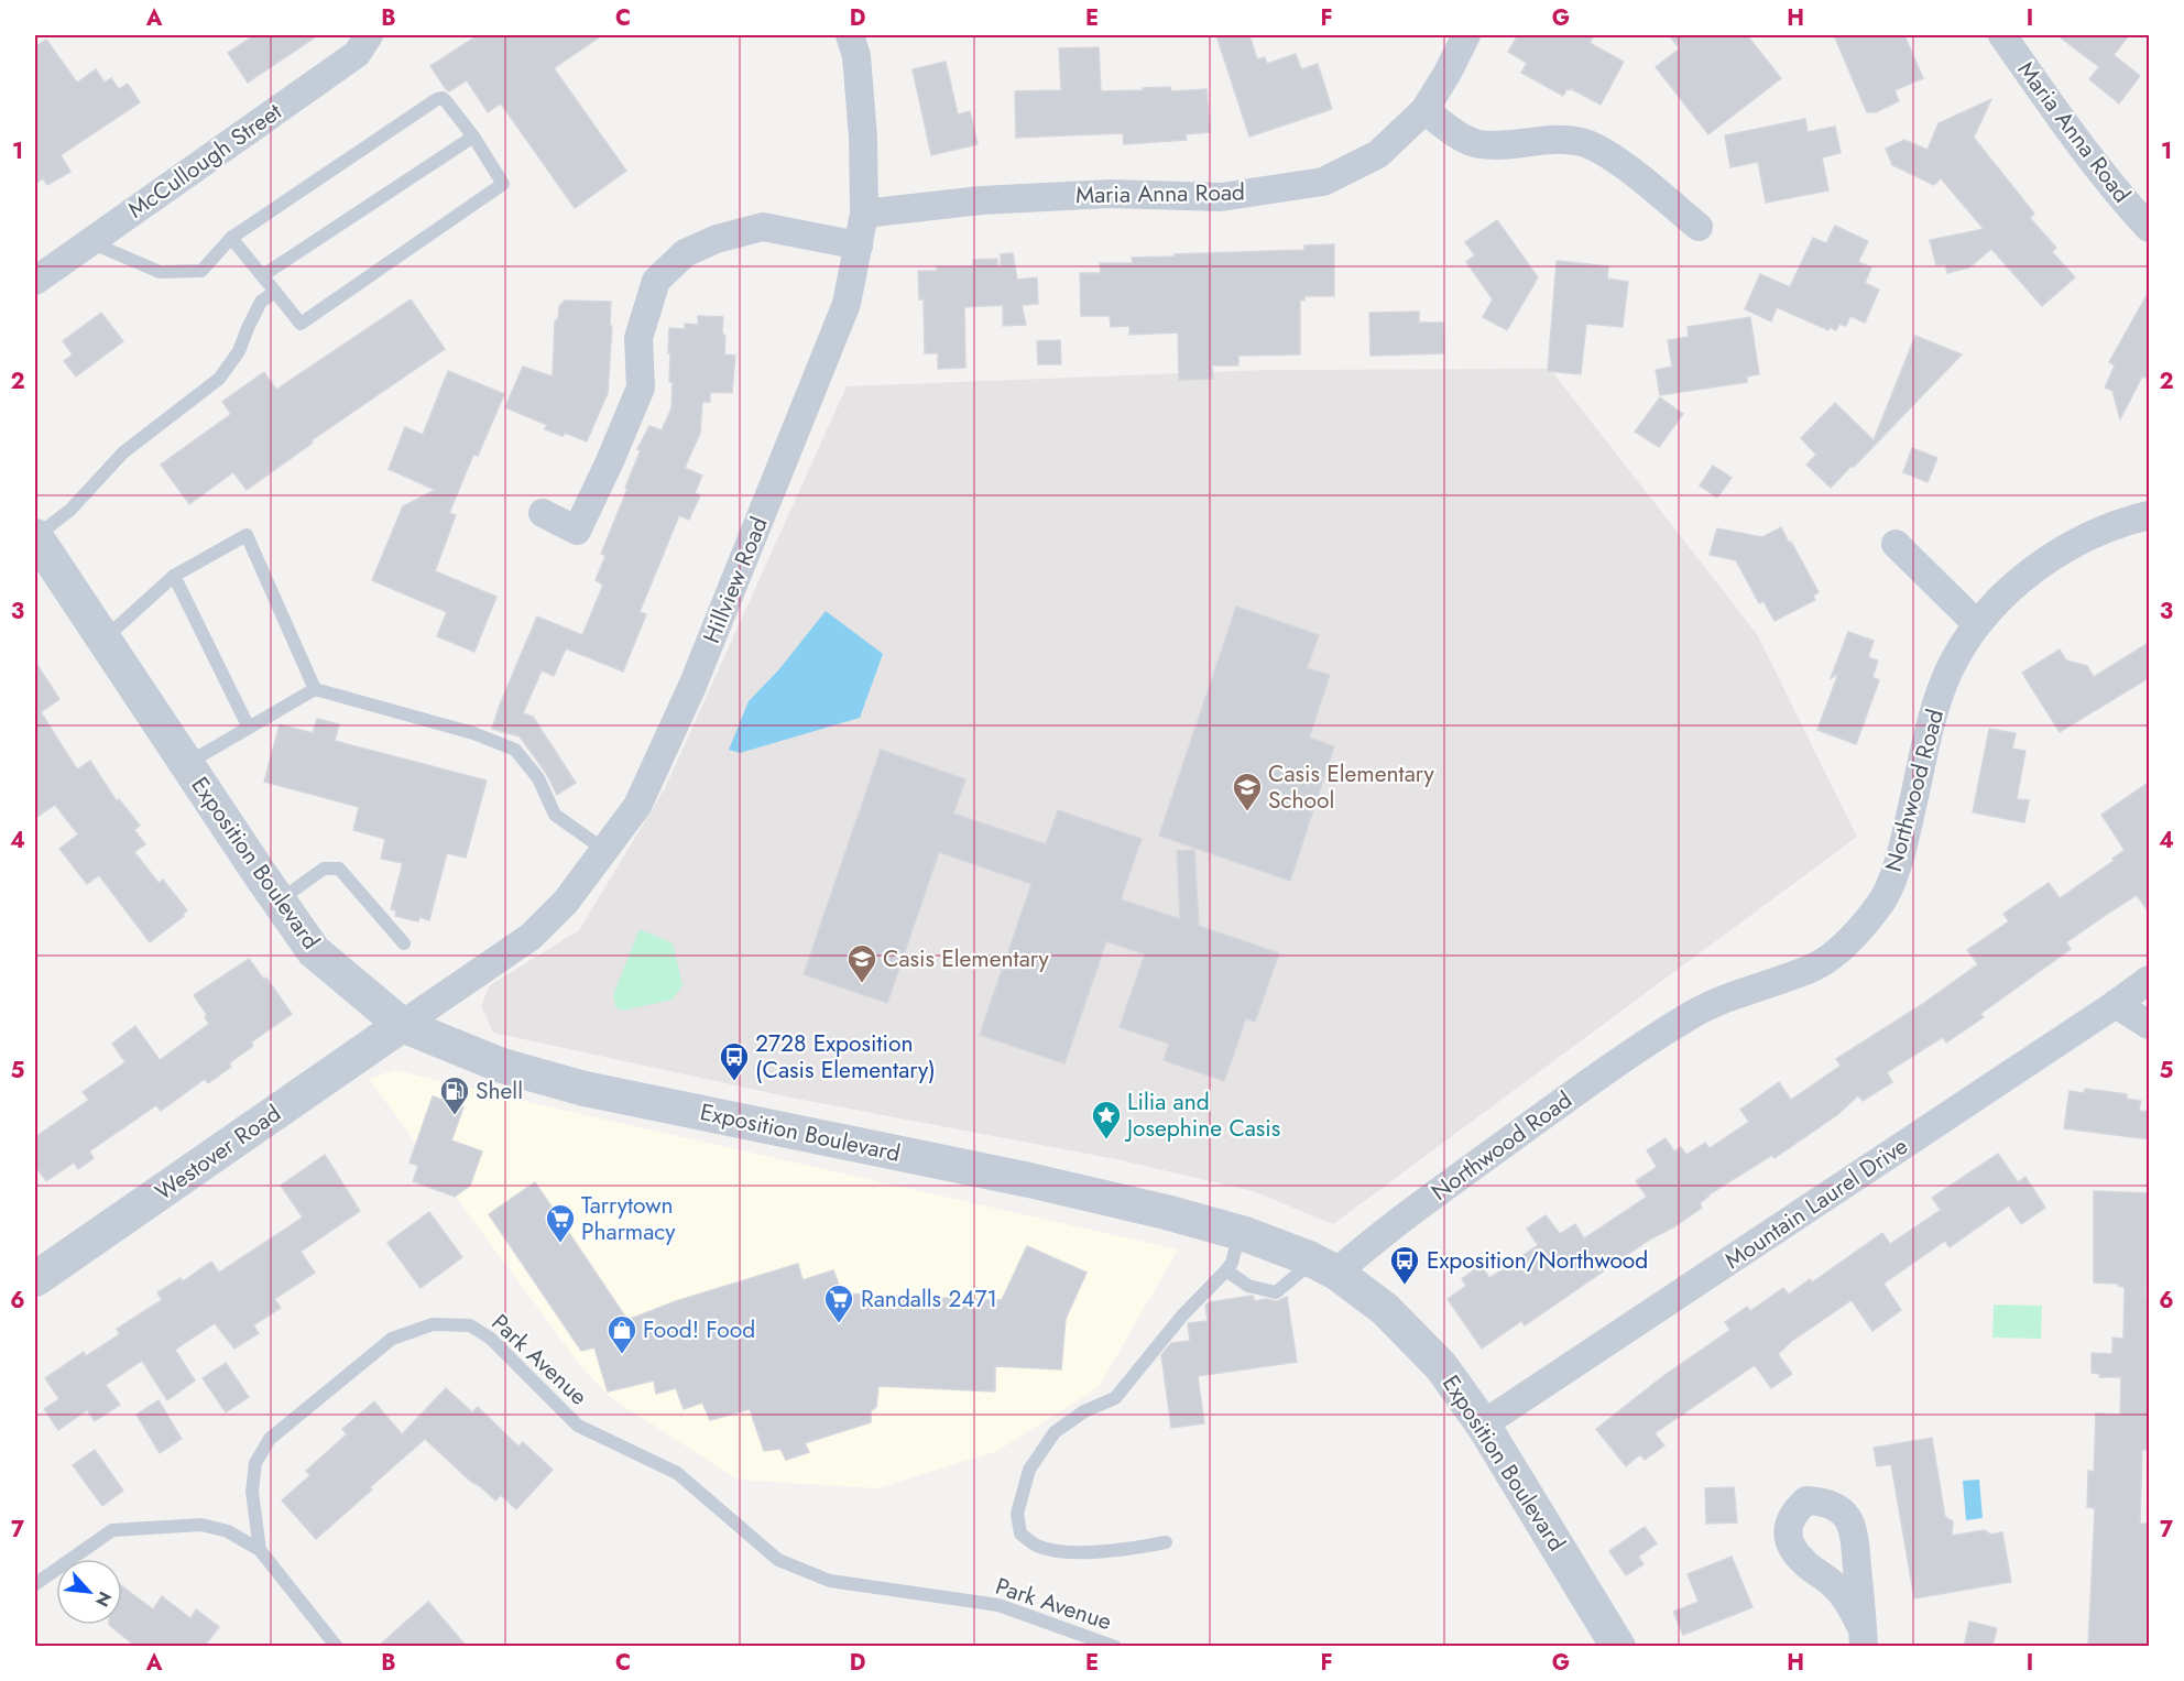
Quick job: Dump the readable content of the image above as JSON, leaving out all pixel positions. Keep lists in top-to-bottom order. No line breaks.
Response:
{"streets":{"street":["Maria Anna Road","McCullough Street","Hillview Road","Northwood Road","Exposition Boulevard","Westover Road","Mountain Laurel Drive"],"lane":["Park Avenue"]},"crossings":[["Maria Anna Road","Hillview Road"],["Hillview Road","Exposition Boulevard"],["Hillview Road","Westover Road"],["Northwood Road","Exposition Boulevard"],["Exposition Boulevard","Westover Road"],["Exposition Boulevard","Mountain Laurel Drive"]],"places":{"school or university":["Casis Elementary School","Casis Elementary"],"bus stop":["2728 Exposition (Casis Elementary)","Exposition/Northwood"],"fuel station":["Shell"],"place":["Lilia and Josephine Casis"],"supermarket":["Tarrytown Pharmacy","Randalls 2471"],"shop":["Food! Food"]},"north":"bottom right","grid":{"columns":["A","B","C","D","E","F","G","H","I"],"rows":["1","2","3","4","5","6","7"]}}
